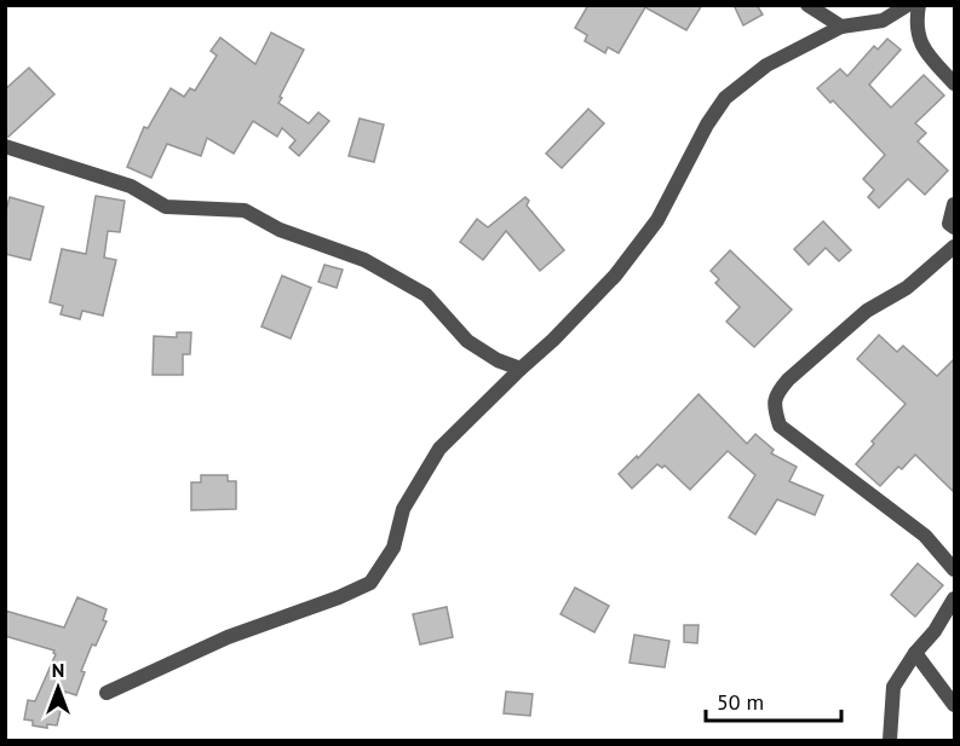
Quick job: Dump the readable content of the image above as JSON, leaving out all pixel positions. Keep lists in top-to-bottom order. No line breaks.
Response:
{"scale_bar":"50 m","north":"top"}
